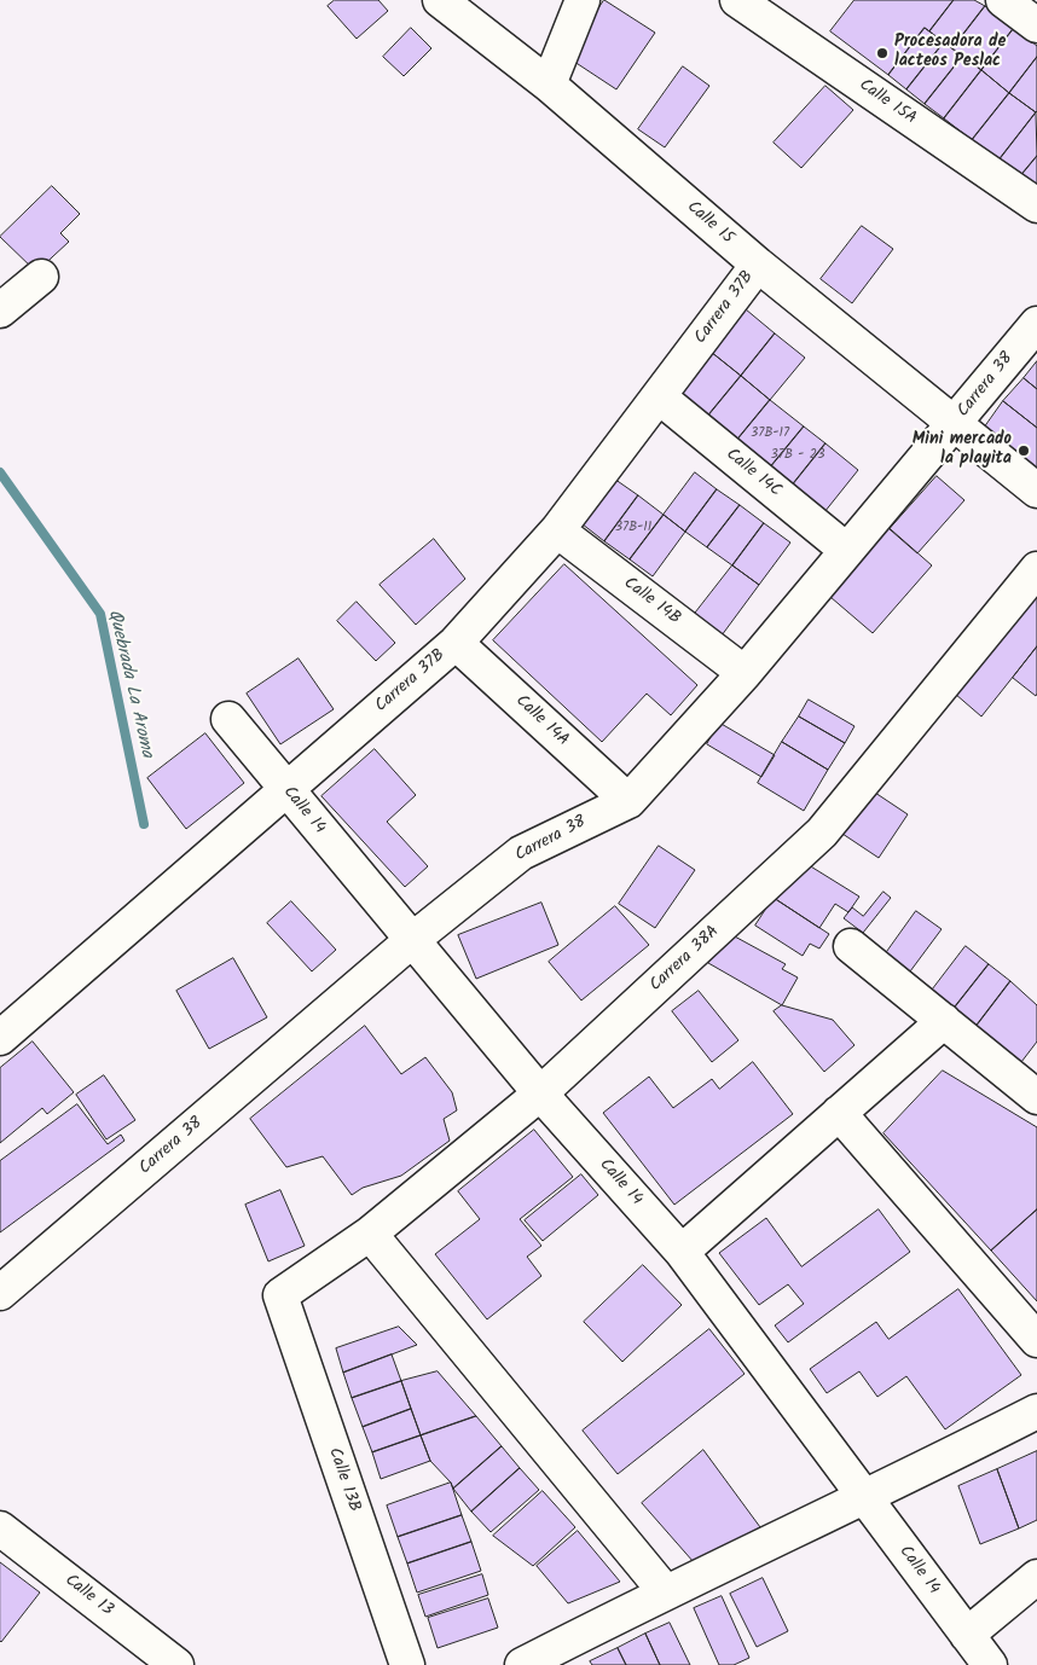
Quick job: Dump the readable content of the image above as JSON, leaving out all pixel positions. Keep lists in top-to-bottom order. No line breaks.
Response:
{"streets":{"street":["Calle 15A","Calle 15","Carrera 37B","Carrera 38","Calle 14C","Calle 14B","Calle 14A","Calle 14","Carrera 38A","Calle 13B","Calle 13"]},"crossings":[["Calle 15","Carrera 37B"],["Calle 15","Carrera 38"],["Carrera 37B","Calle 14C"],["Carrera 37B","Calle 14B"],["Carrera 37B","Calle 14A"],["Carrera 37B","Calle 14"],["Carrera 38","Calle 14C"],["Carrera 38","Calle 14B"],["Carrera 38","Calle 14A"],["Carrera 38","Calle 14"],["Calle 14","Carrera 38A"],["Carrera 38A","Calle 13B"]],"water":["Quebrada La Aroma"],"places":["Procesadora de lacteos Peslac","Mini mercado la playita"],"house_numbers":["37B-17","37B - 23","37B-11"]}
